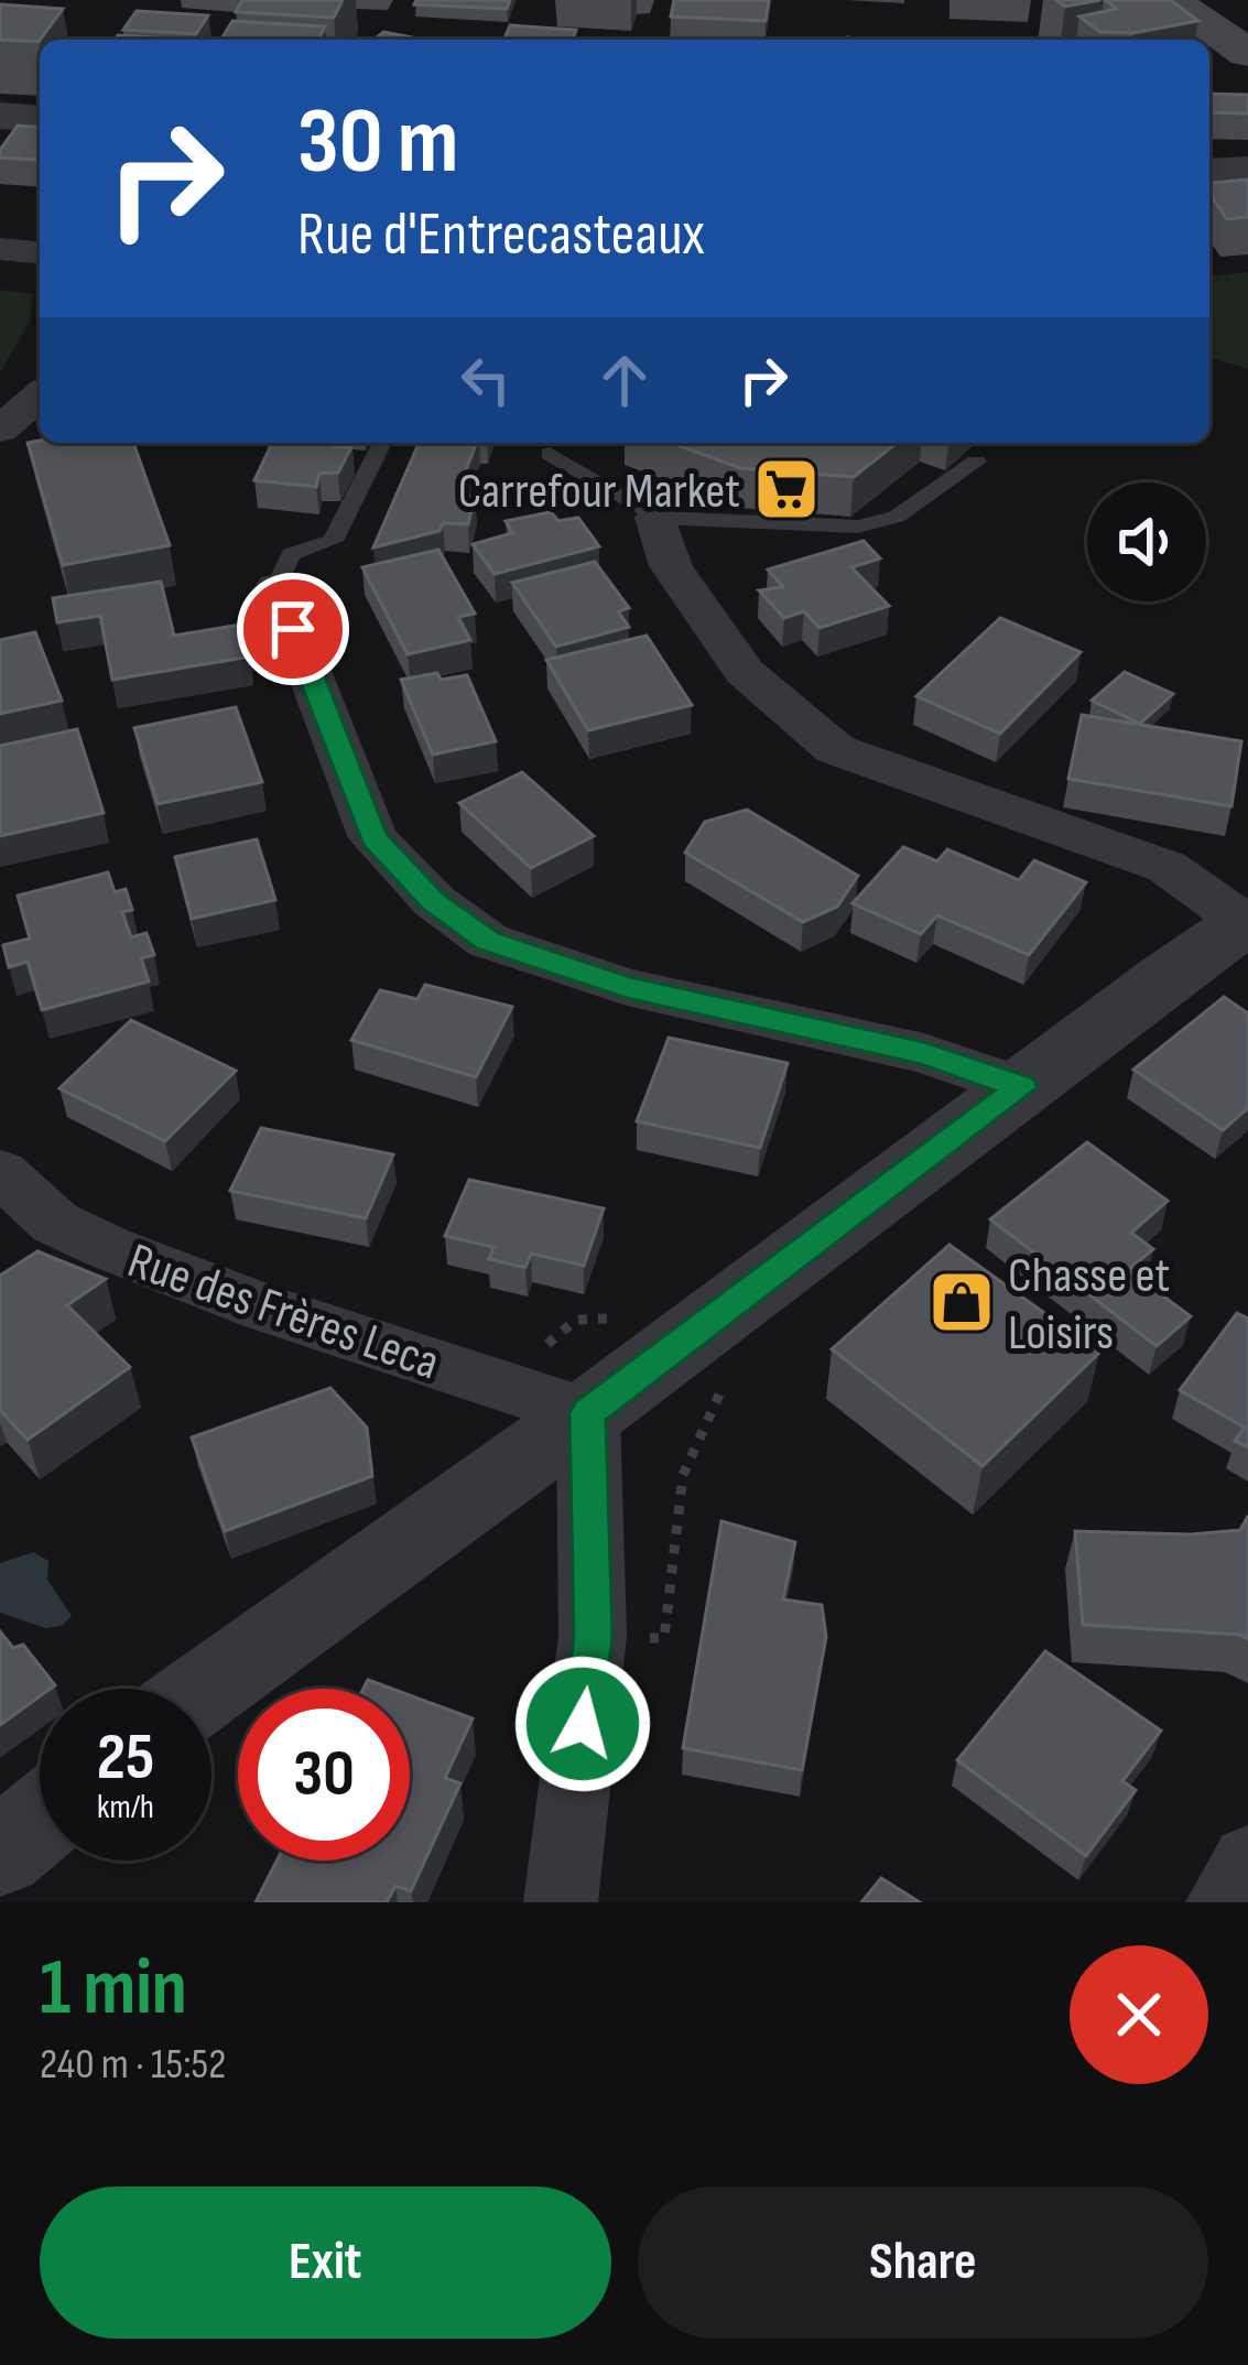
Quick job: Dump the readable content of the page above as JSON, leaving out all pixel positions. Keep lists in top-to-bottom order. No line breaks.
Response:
{"streets":{"street":["Rue des Frères Leca"]},"places":{"supermarket":["Carrefour Market"],"shop":["Chasse et Loisirs"]},"page":{"turn":["30 m","Rue d'Entrecasteaux"],"speed":"25 km/h","limit":"30","heading":["1 min","240 m · 15:52"],"buttons":["Exit","Share"]}}
